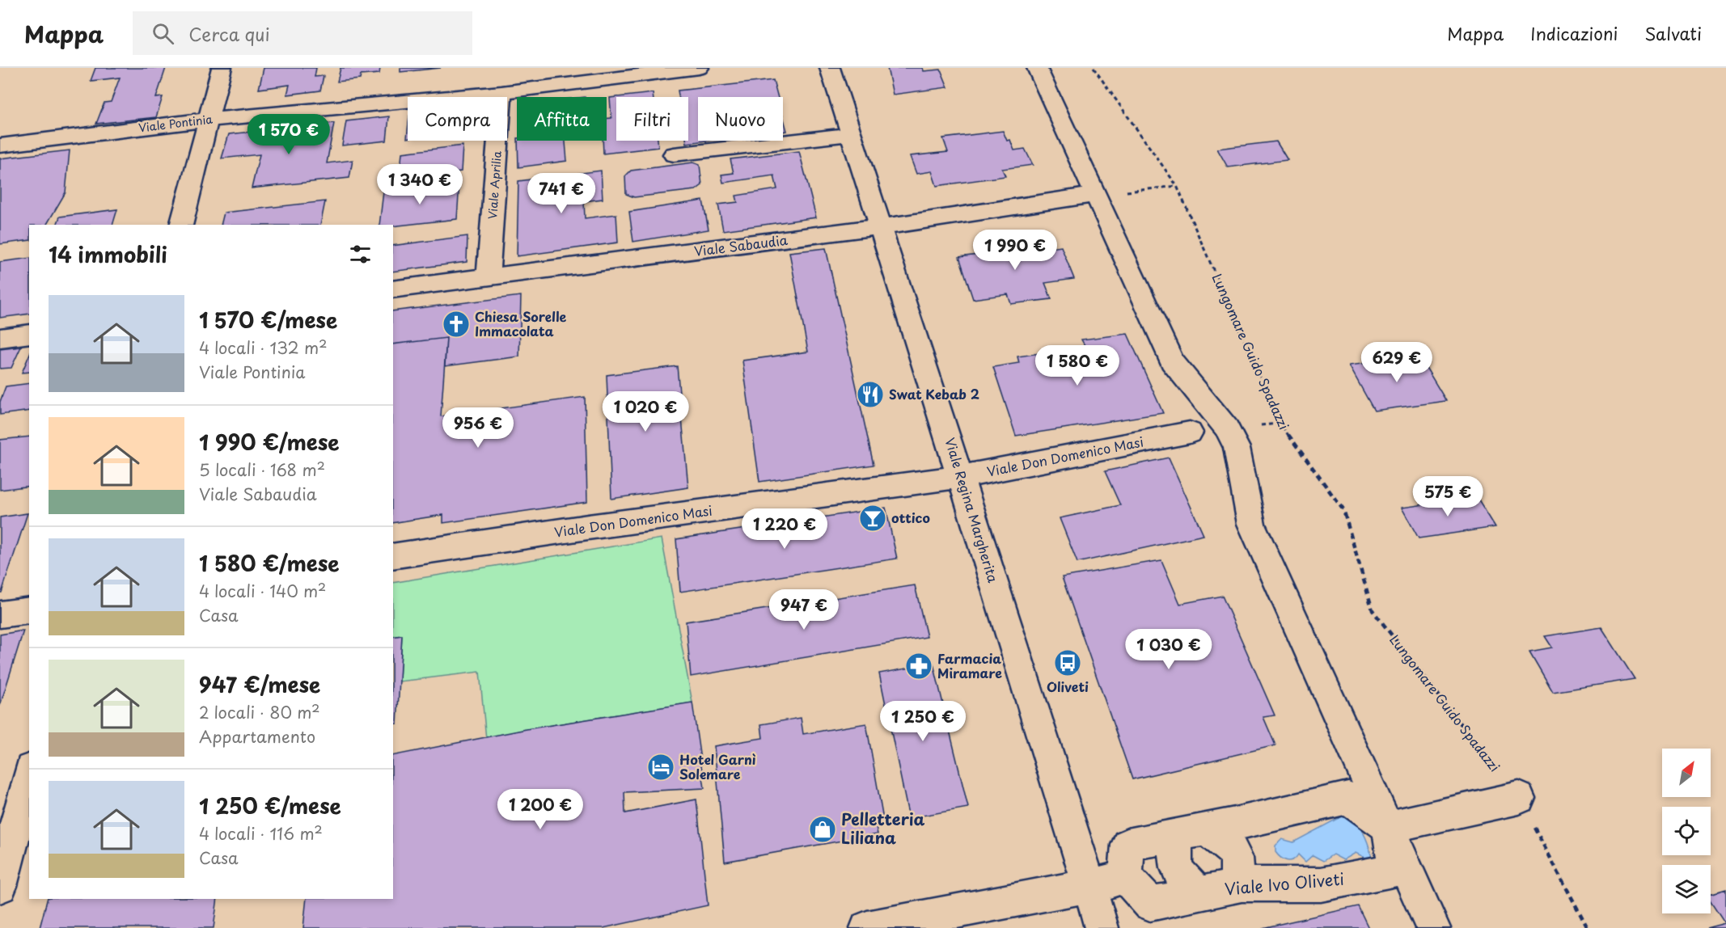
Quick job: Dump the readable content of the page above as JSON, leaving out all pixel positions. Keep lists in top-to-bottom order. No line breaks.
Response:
{"streets":{"street":["Viale Pontinia","Viale Aprilia","Viale Sabaudia","Viale Don Domenico Masi","Viale Regina Margherita","Viale Ivo Oliveti"],"path":["Lungomare Guido Spadazzi"]},"crossings":[["Viale Pontinia","Viale Aprilia"],["Viale Aprilia","Viale Sabaudia"],["Viale Sabaudia","Viale Regina Margherita"],["Viale Don Domenico Masi","Viale Regina Margherita"]],"places":{"church":["Chiesa Sorelle Immacolata"],"restaurant":["Swat Kebab 2"],"bar":["ottico"],"bus stop":["Oliveti"],"pharmacy":["Farmacia Miramare"],"hotel":["Hotel Garnì Solemare"],"shop":["Pelletteria Liliana"]},"north":"top right","page":{"header":"Mappa","search":"Cerca qui","nav":["Mappa","Indicazioni","Salvati"],"chip":["Compra","Affitta","Filtri","Nuovo"],"price":["1 570 €","1 340 €","741 €","1 990 €","629 €","1 580 €","1 020 €","956 €","575 €","1 220 €","947 €","1 030 €","1 250 €","1 200 €"],"heading":"14 immobili","list":[{"name":"1 570 €/mese","note":"4 locali · 132 m² · Viale Pontinia"},{"name":"1 990 €/mese","note":"5 locali · 168 m² · Viale Sabaudia"},{"name":"1 580 €/mese","note":"4 locali · 140 m² · Casa"},{"name":"947 €/mese","note":"2 locali · 80 m² · Appartamento"},{"name":"1 250 €/mese","note":"4 locali · 116 m² · Casa"}]}}
